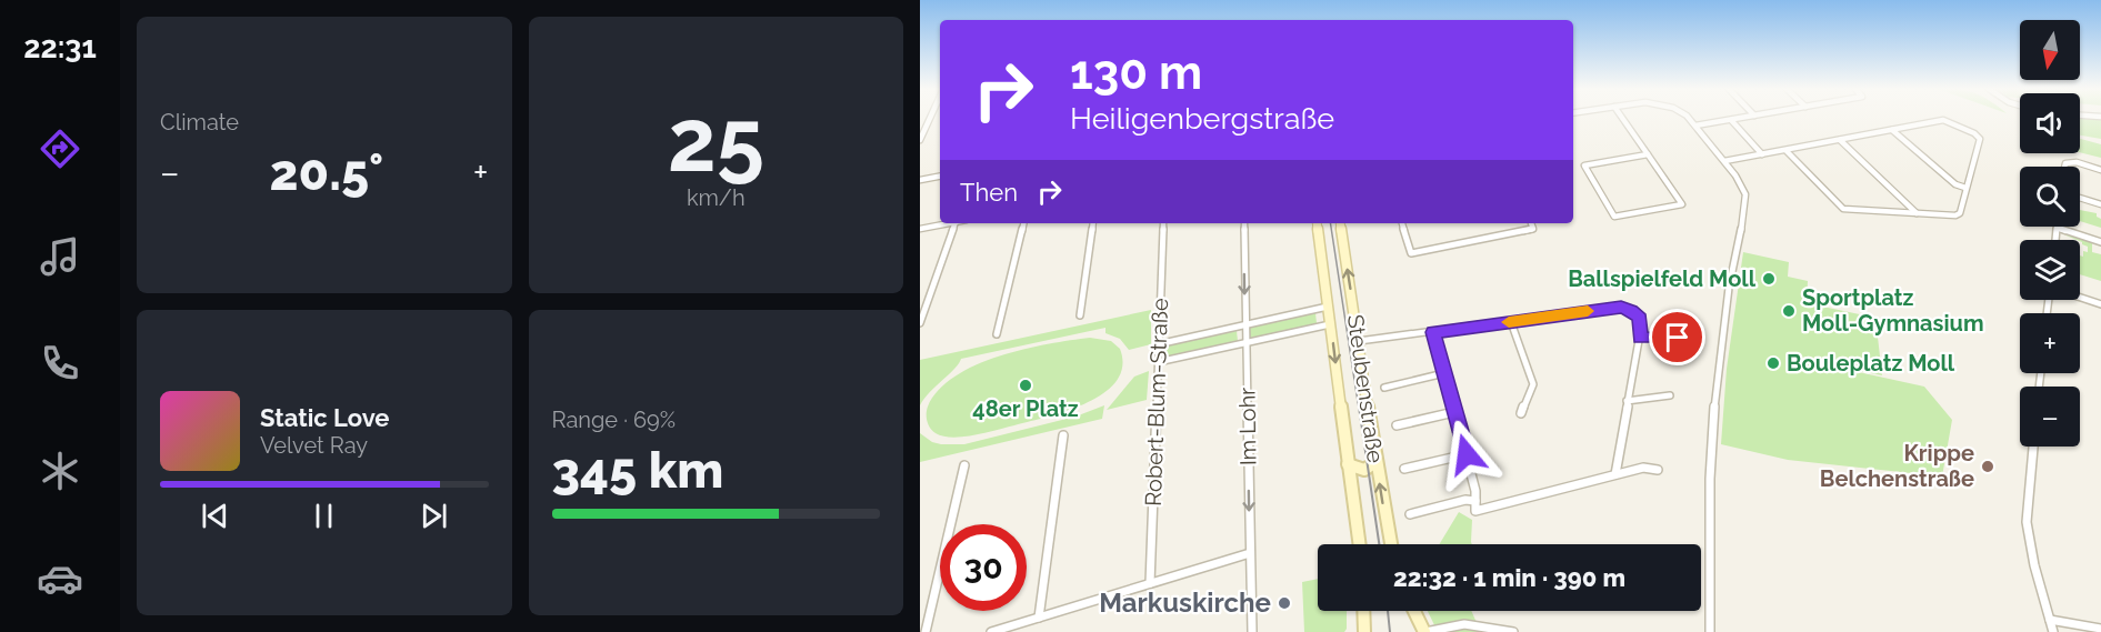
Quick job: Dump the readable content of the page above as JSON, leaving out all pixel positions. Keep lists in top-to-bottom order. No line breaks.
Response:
{"streets":{"street":["Steubenstraße","Robert-Blum-Straße","Im Lohr"]},"one_way":["Im Lohr"],"places":["Ballspielfeld Moll","Sportplatz Moll-Gymnasium","Bouleplatz Moll","48er Platz","Krippe Belchenstraße","Markuskirche"],"north":"bottom","page":{"tabs":"22:31","tile":["Climate",["25","km/h"],["Range · 69%","345 km"]],"map_buttons":["+","−"],"turn":["130 m","Heiligenbergstraße"],"heat":["−","20.5°","+"],"then":"Then","song":["Static Love","Velvet Ray"],"limit":"30","trip":"22:32 · 1 min · 390 m"}}
